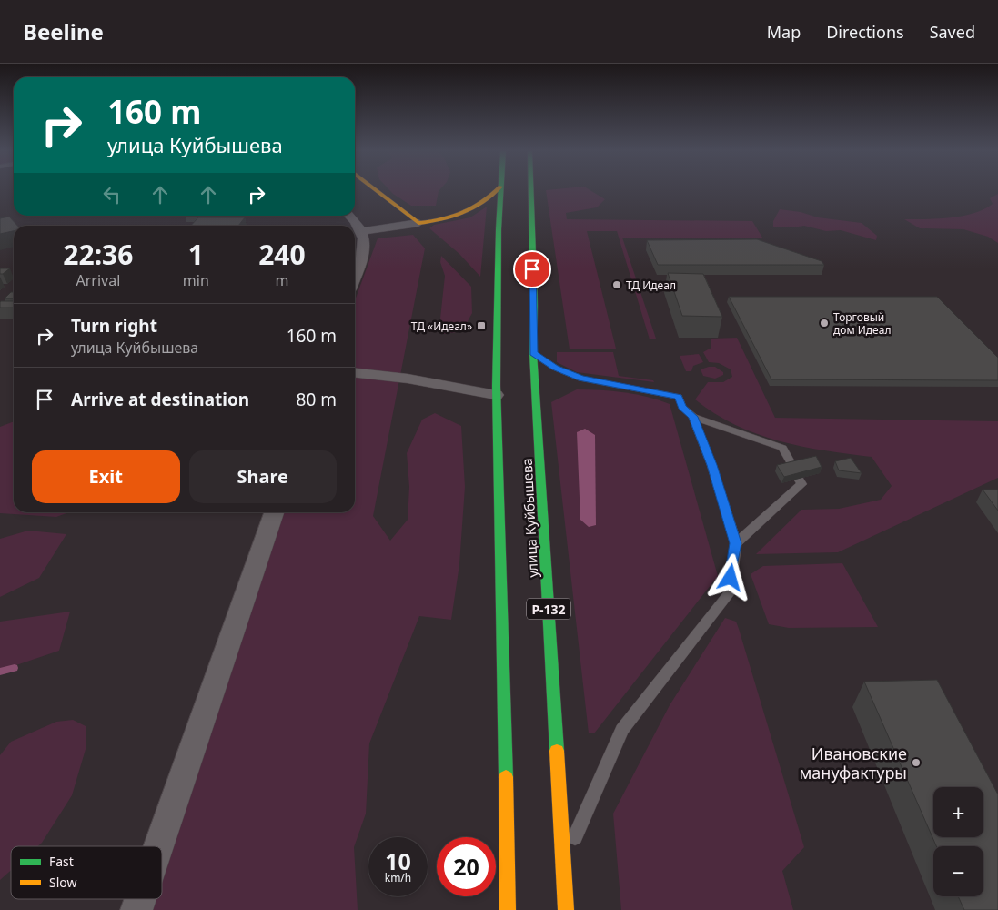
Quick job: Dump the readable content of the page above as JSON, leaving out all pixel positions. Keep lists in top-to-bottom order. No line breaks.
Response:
{"streets":{"main road":["улица Куйбышева","Р-132"]},"places":{"other":["ТД Идеал","Торговый дом Идеал","Ивановские мануфактуры"],"transit":["ТД «Идеал»"]},"legend":["Fast","Slow"],"page":{"header":"Beeline","nav":["Map","Directions","Saved"],"turn":["160 m","улица Куйбышева"],"eta":["22:36","Arrival","1","min","240","m"],"list":[{"name":"Turn right","note":"улица Куйбышева","value":"160 m"},{"name":"Arrive at destination","value":"80 m"}],"buttons":["Exit","Share"],"map_buttons":["+","−"],"speed":"10 km/h","limit":"20"}}
